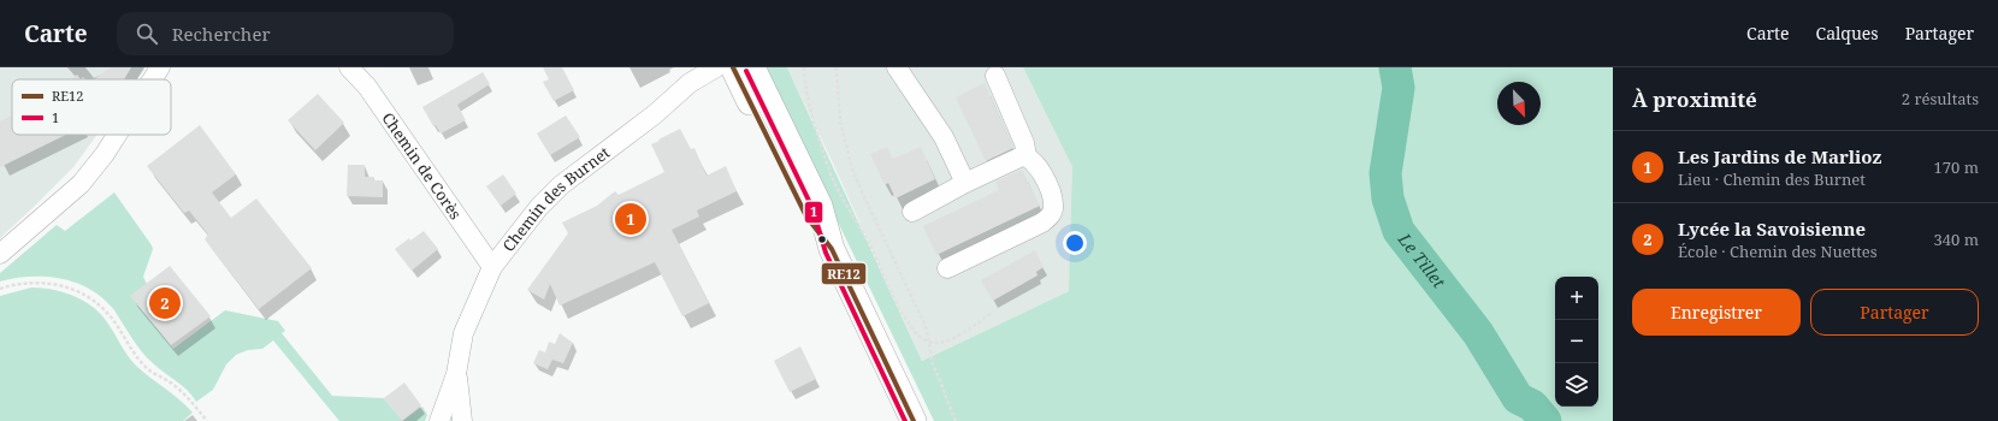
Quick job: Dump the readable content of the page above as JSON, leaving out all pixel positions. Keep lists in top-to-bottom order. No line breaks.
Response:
{"streets":{"street":["Chemin de Corès","Chemin des Burnet"]},"crossings":[["Chemin de Corès","Chemin des Burnet"]],"water":["Le Tillet"],"lines":["transit line RE12","transit line 1"],"legend":["RE12","1"],"north":"bottom right","page":{"header":"Carte","search":"Rechercher","nav":["Carte","Calques","Partager"],"heading":["À proximité","2 résultats"],"list":[{"mark":"1","name":"Les Jardins de Marlioz","note":"Lieu · Chemin des Burnet","value":"170 m"},{"mark":"2","name":"Lycée la Savoisienne","note":"École · Chemin des Nuettes","value":"340 m"}],"pins":["1","2"],"buttons":["Enregistrer","Partager"],"map_buttons":["+","−"]}}
